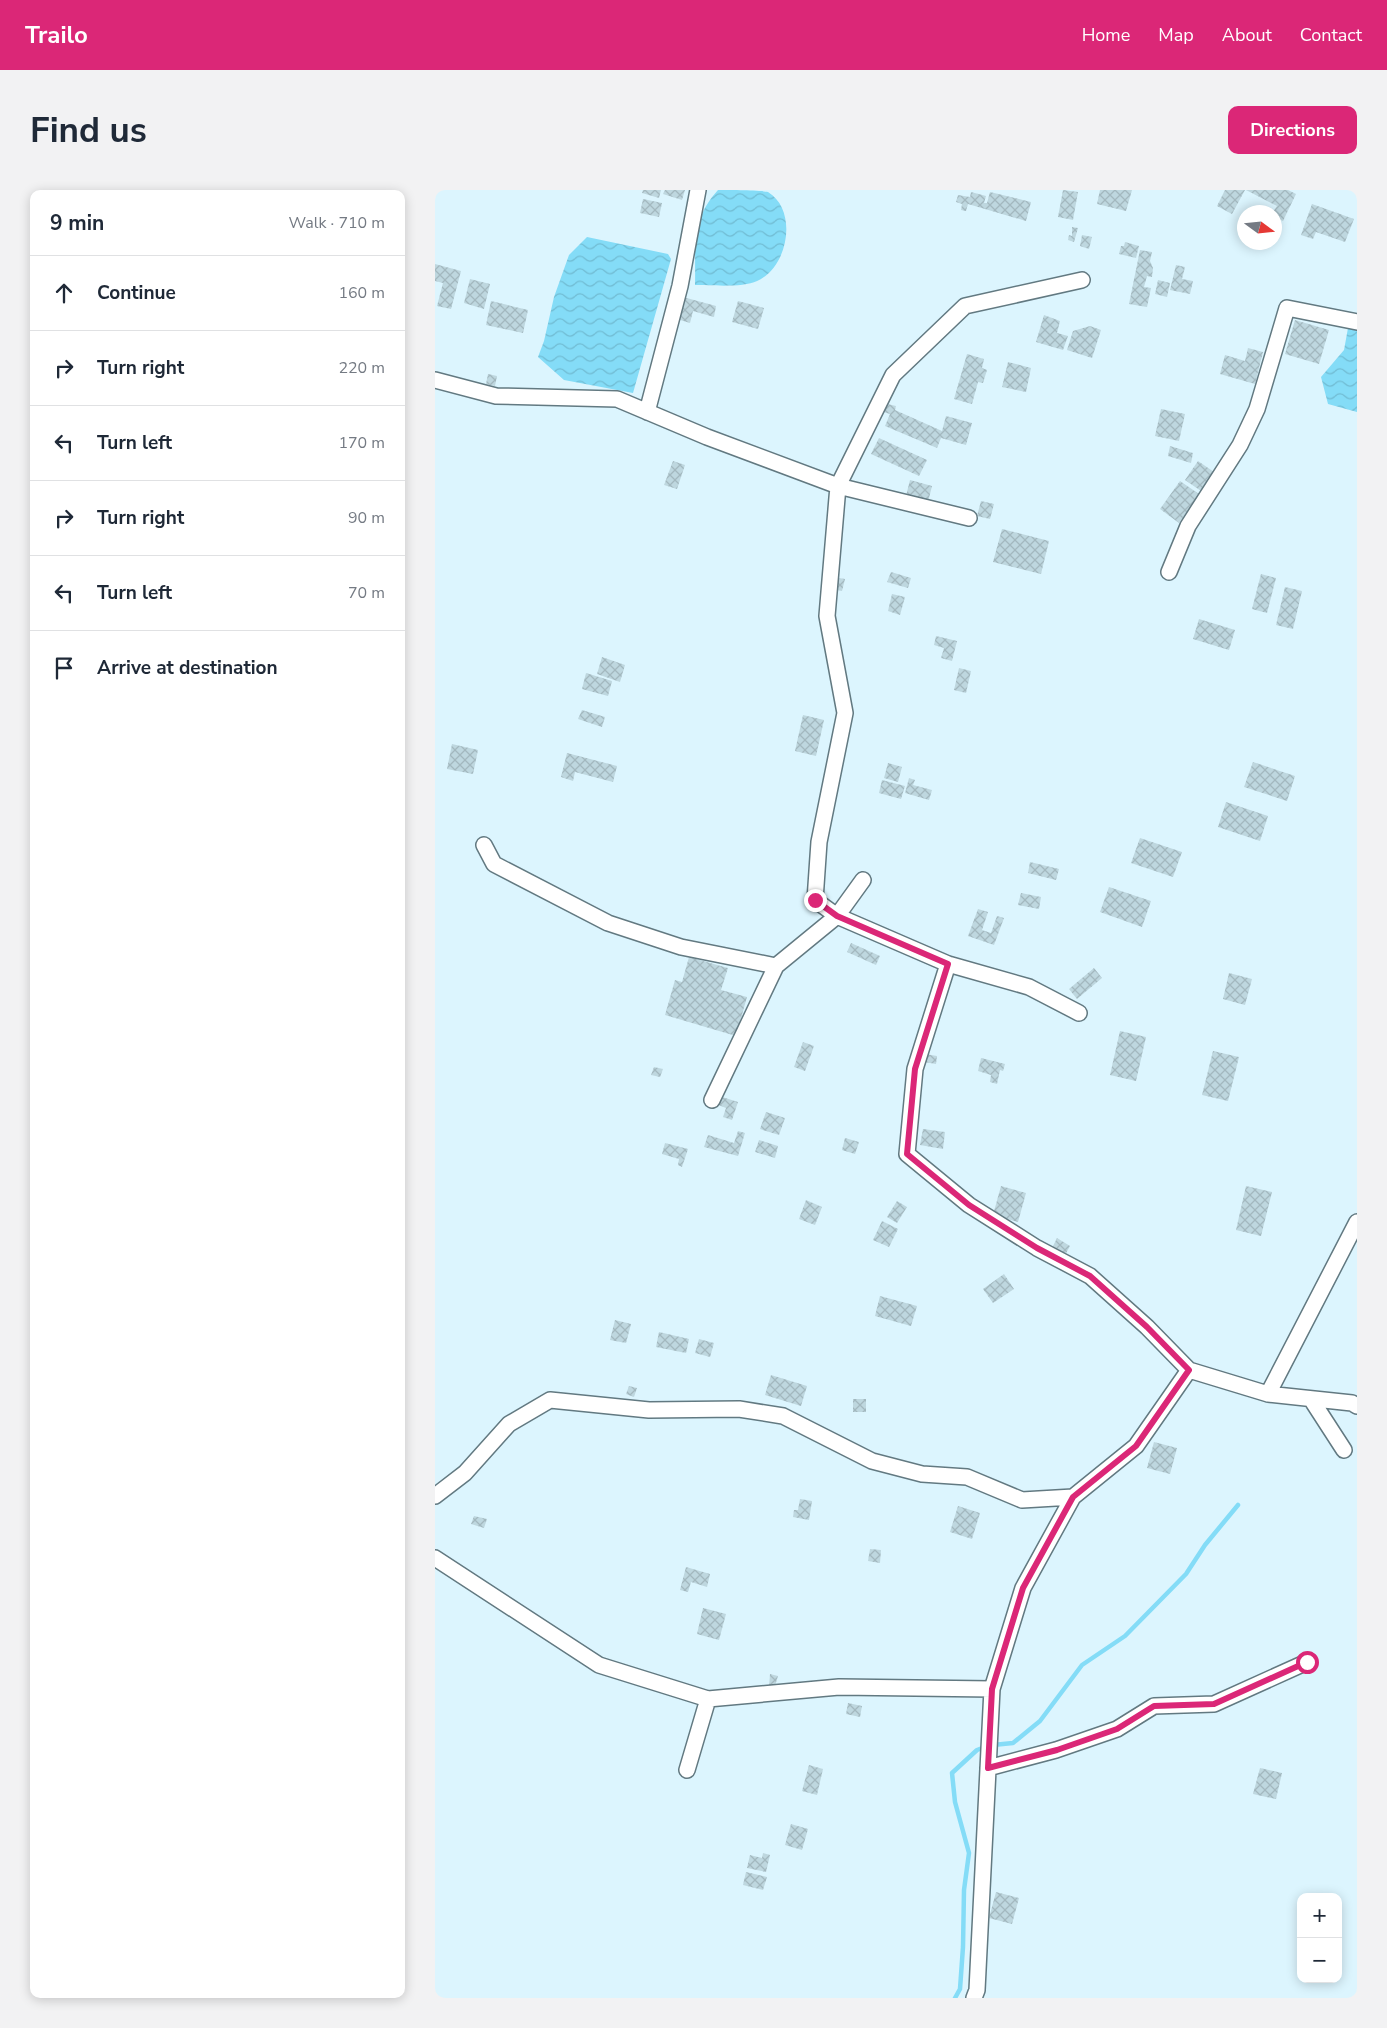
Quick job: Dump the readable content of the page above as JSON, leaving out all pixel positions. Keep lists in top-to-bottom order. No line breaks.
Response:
{"north":"right","page":{"header":"Trailo","nav":["Home","Map","About","Contact"],"buttons":"Directions","title":"Find us","heading":["9 min","Walk · 710 m"],"list":[["Continue","160 m"],["Turn right","220 m"],["Turn left","170 m"],["Turn right","90 m"],["Turn left","70 m"],"Arrive at destination"],"map_buttons":["+","−"]}}
